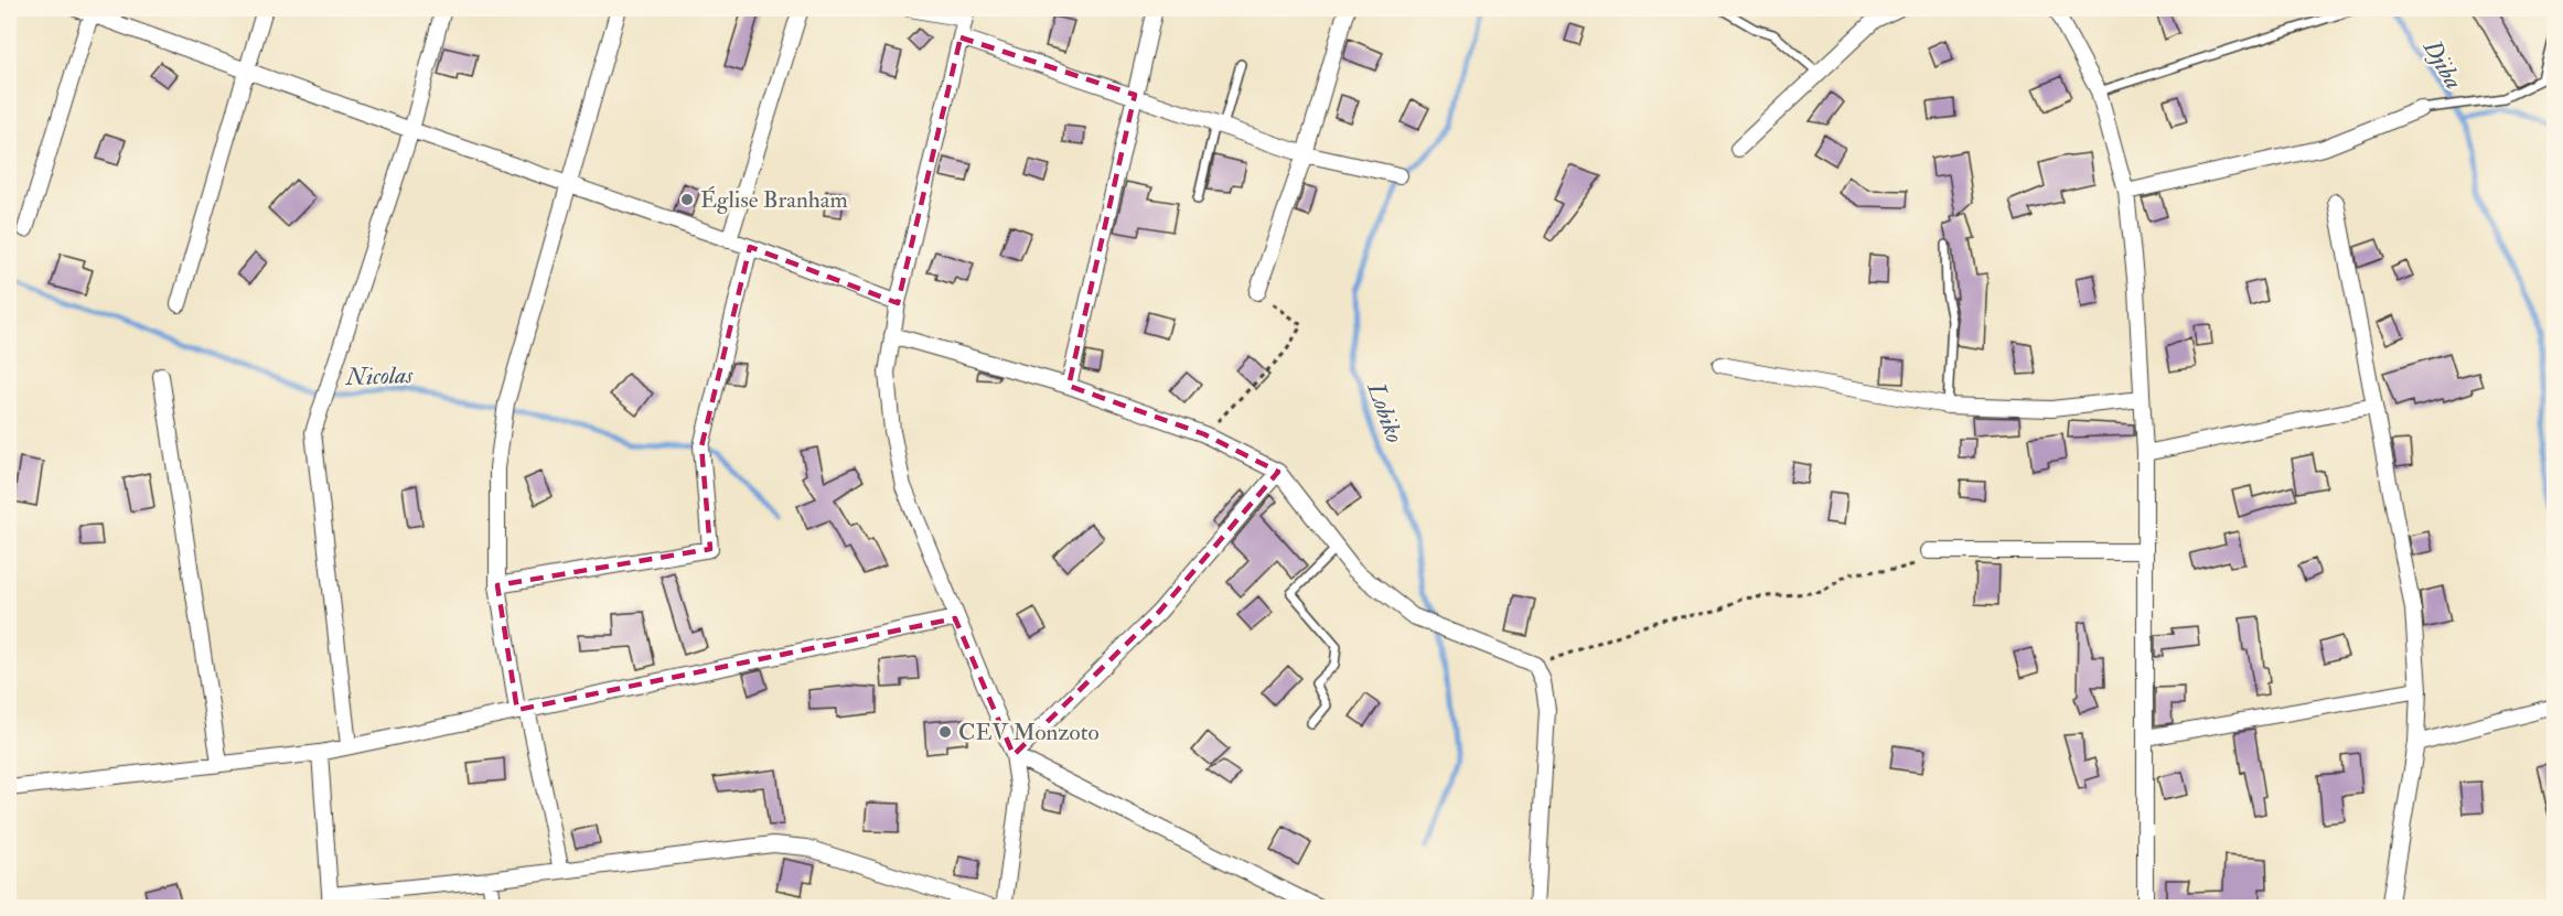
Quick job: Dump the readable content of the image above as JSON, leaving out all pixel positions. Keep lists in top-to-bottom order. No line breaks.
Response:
{"water":["Djiba","Nicolas","Lobiko"],"places":["Église Branham","CEV Monzoto"]}
